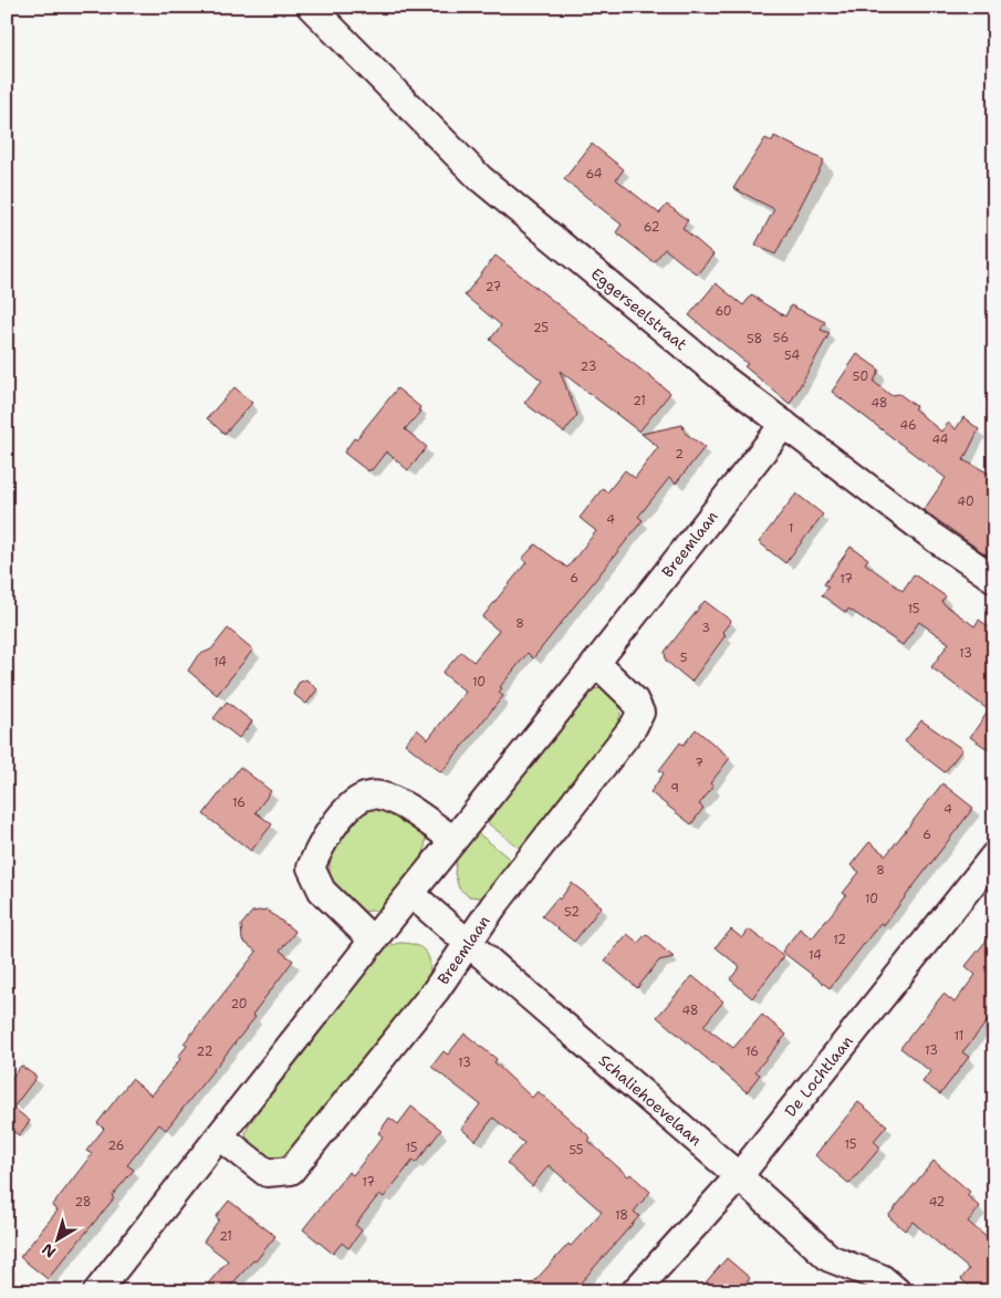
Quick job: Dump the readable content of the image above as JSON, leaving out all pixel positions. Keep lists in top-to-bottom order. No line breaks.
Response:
{"streets":{"street":["Eggerseelstraat","Breemlaan","De Lochtlaan","Schaliehoevelaan"]},"crossings":[["Eggerseelstraat","Breemlaan"],["Breemlaan","Schaliehoevelaan"],["De Lochtlaan","Schaliehoevelaan"]],"house_numbers":["64","62","27","60","25","56","58","54","23","50","21","48","46","44","2","40","4","1","6","17","15","8","3","13","5","14","10","7","9","16","4","6","8","10","52","12","14","20","48","11","13","22","16","13","15","26","15","55","17","28","42","18","21"],"north":"bottom left"}
